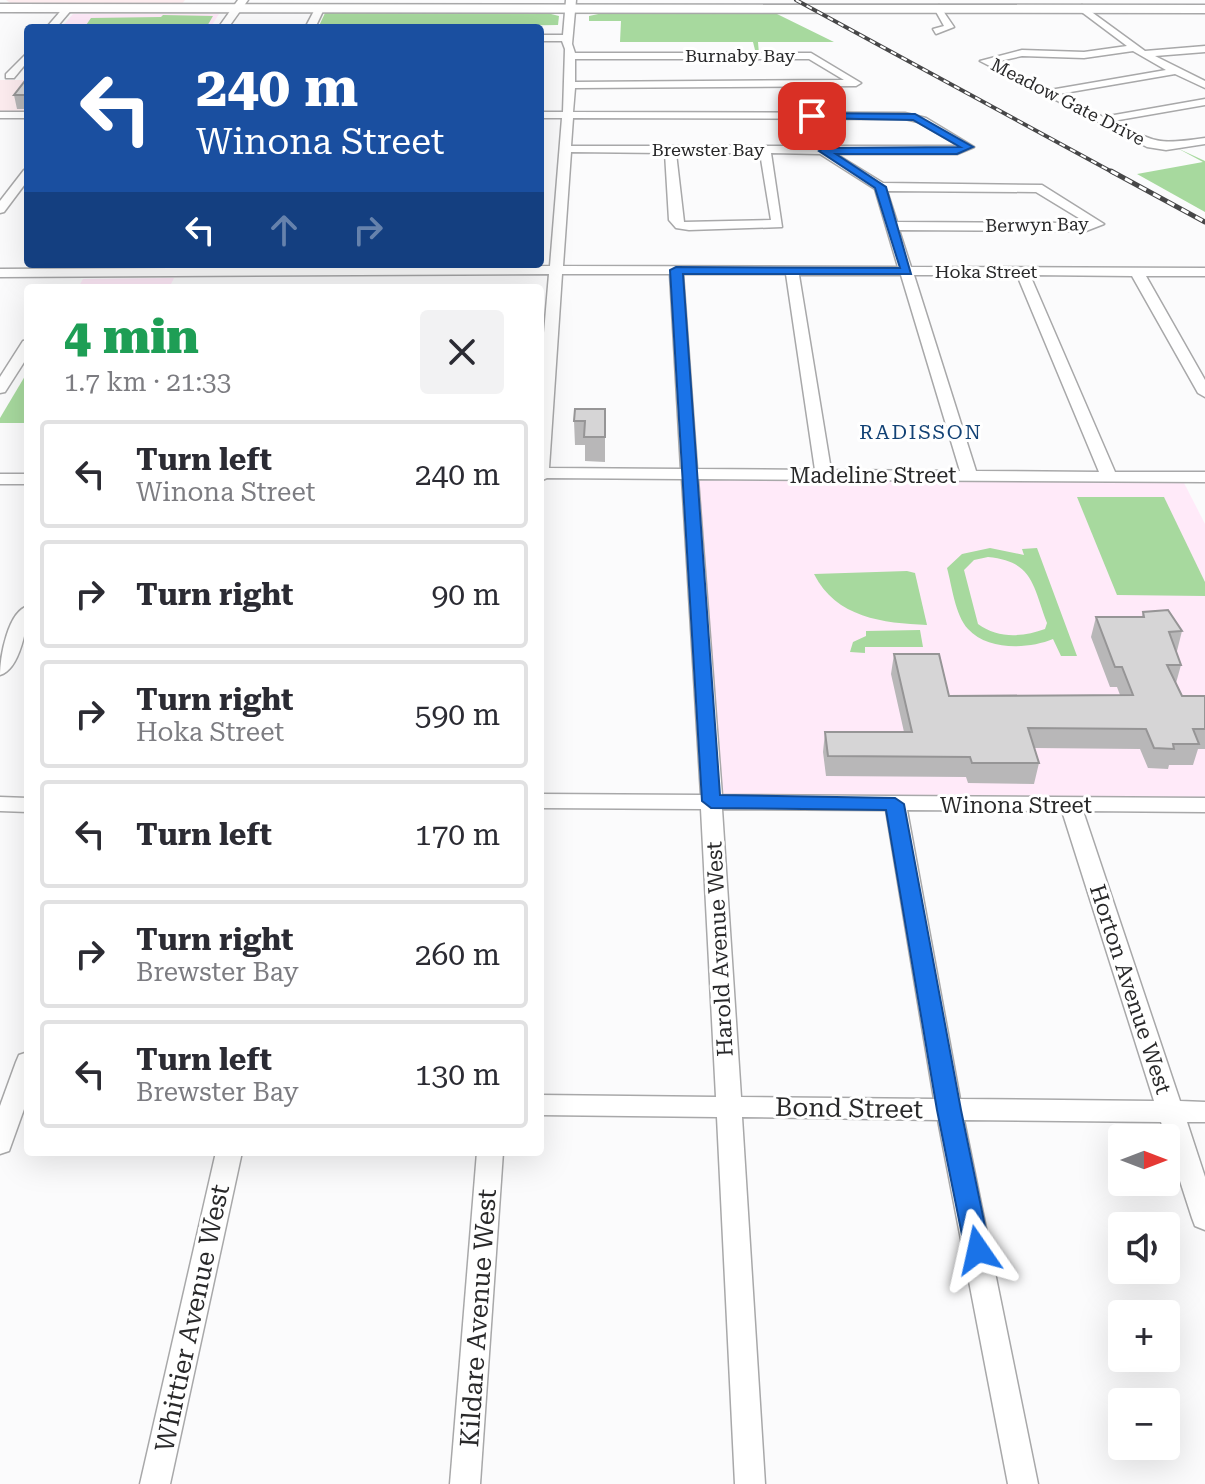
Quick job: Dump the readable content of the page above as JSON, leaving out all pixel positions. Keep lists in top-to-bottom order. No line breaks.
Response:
{"streets":{"street":["Burnaby Bay","Meadow Gate Drive","Brewster Bay","Berwyn Bay","Hoka Street","Madeline Street","Winona Street","Harold Avenue West","Horton Avenue West","Bond Street","Whittier Avenue West","Kildare Avenue West"]},"crossings":[["Hoka Street","Harold Avenue West"],["Madeline Street","Harold Avenue West"],["Winona Street","Harold Avenue West"],["Winona Street","Horton Avenue West"],["Harold Avenue West","Bond Street"],["Horton Avenue West","Bond Street"]],"districts":["RADISSON"],"north":"right","page":{"turn":["240 m","Winona Street"],"heading":["4 min","1.7 km · 21:33"],"list":[{"name":"Turn left","note":"Winona Street","value":"240 m"},{"name":"Turn right","value":"90 m"},{"name":"Turn right","note":"Hoka Street","value":"590 m"},{"name":"Turn left","value":"170 m"},{"name":"Turn right","note":"Brewster Bay","value":"260 m"},{"name":"Turn left","note":"Brewster Bay","value":"130 m"}],"map_buttons":["+","−"]}}
